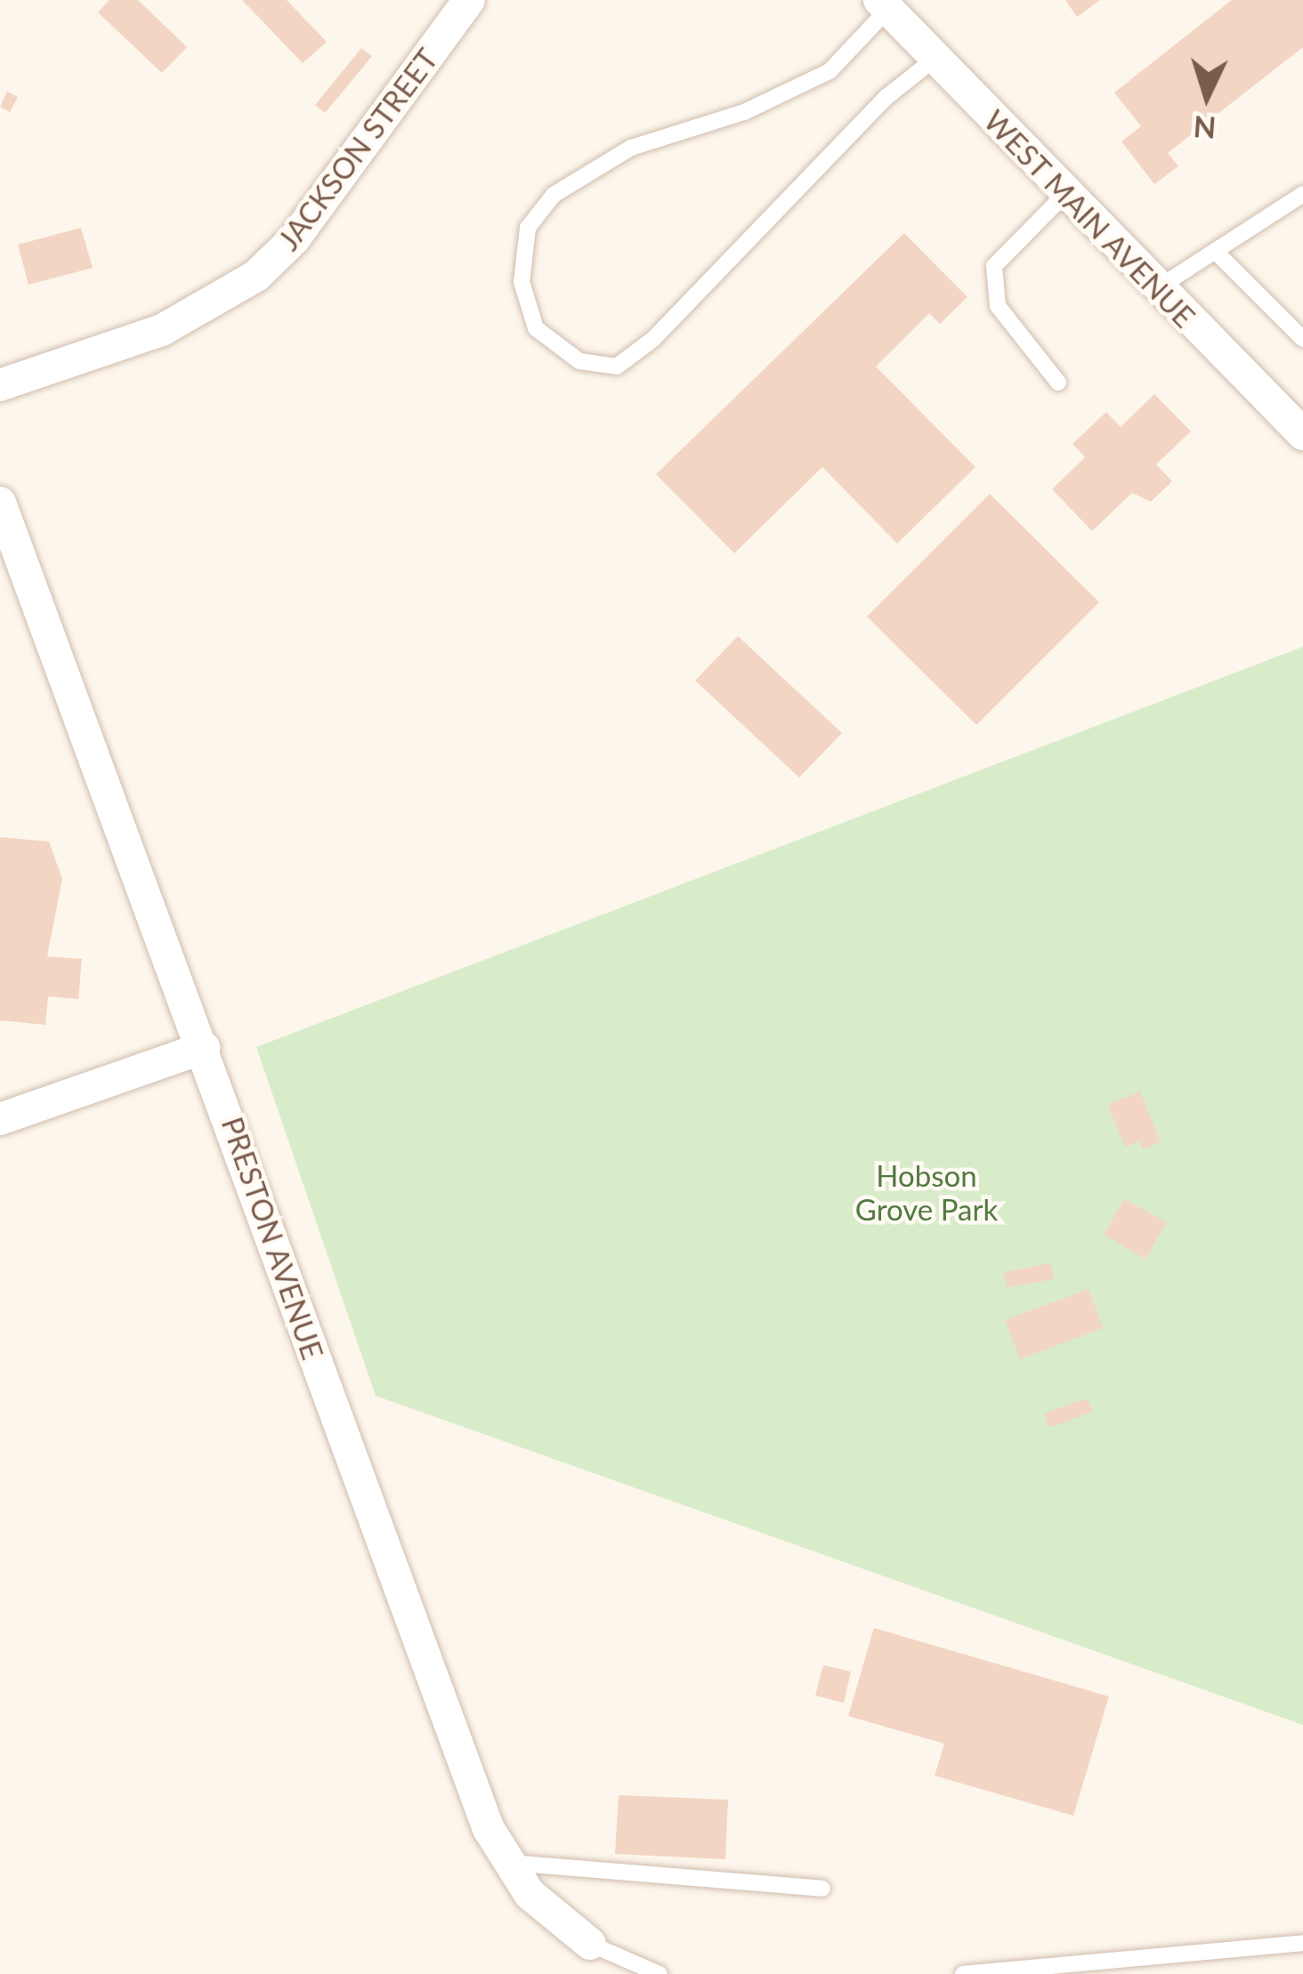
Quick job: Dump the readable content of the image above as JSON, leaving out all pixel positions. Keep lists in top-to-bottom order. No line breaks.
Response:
{"streets":{"street":["JACKSON STREET","WEST MAIN AVENUE","PRESTON AVENUE"]},"parks":["Hobson Grove Park"],"north":"bottom"}
